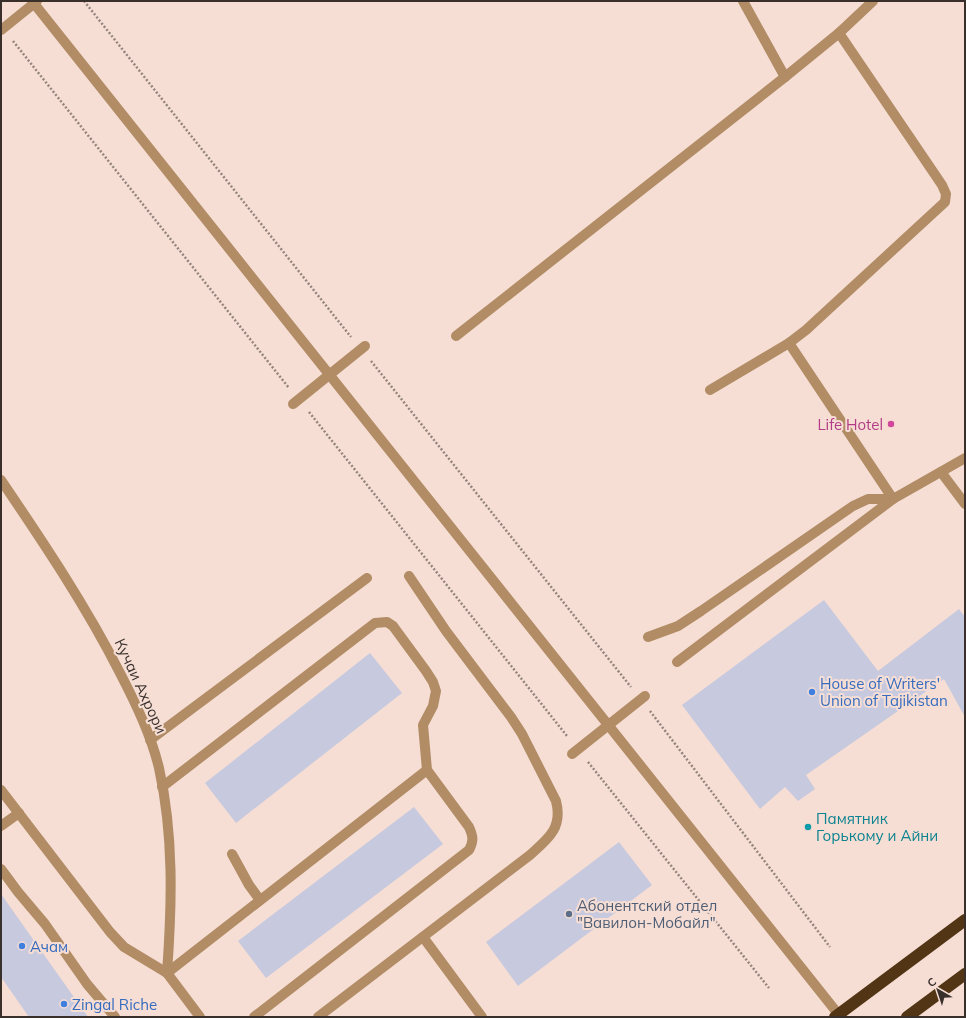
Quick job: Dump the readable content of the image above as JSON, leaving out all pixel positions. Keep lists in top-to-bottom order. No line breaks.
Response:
{"streets":{"street":["Кучаи Ахрори"]},"places":["Life Hotel","House of Writers' Union of Tajikistan","Памятник Горькому и Айни","Абонентский отдел \"Вавилон-Мобайл\"","Ачам","Zingal Riche"],"north":"top left"}
